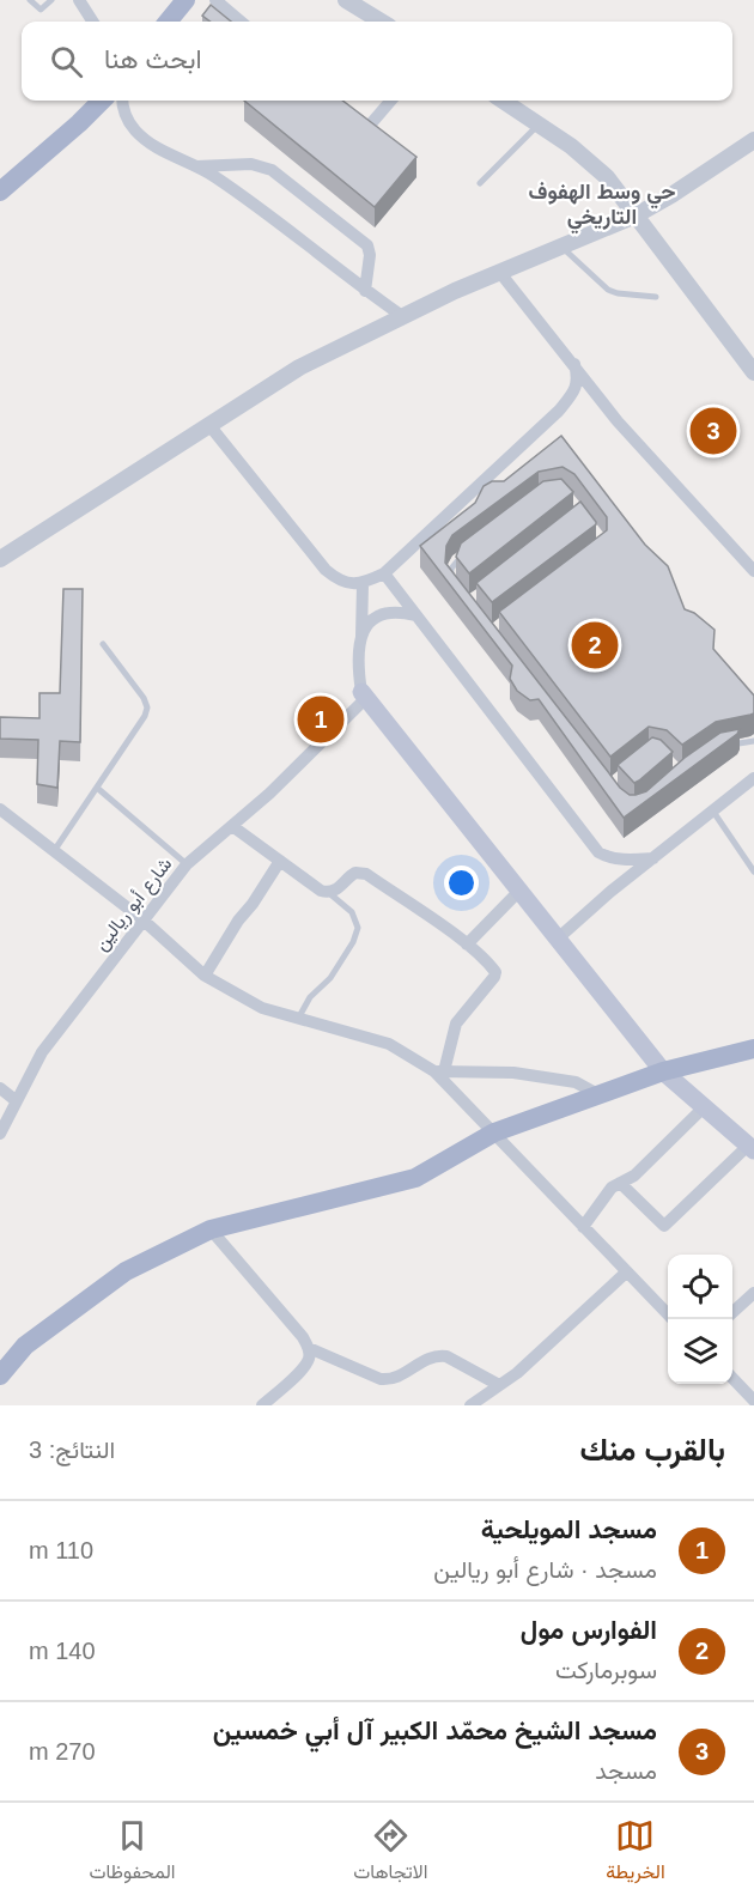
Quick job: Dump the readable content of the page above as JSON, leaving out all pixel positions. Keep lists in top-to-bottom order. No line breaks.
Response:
{"streets":{"street":["شارع أبو ريالين"]},"districts":["حي وسط الهفوف التاريخي"],"page":{"search":"ابحث هنا","pins":["3","2","1"],"heading":["بالقرب منك","النتائج: 3"],"list":[{"mark":"1","name":"مسجد المويلحية","note":"مسجد · شارع أبو ريالين","value":"110 m"},{"mark":"2","name":"الفوارس مول","note":"سوبرماركت","value":"140 m"},{"mark":"3","name":"مسجد الشيخ محمّد الكبير آل أبي خمسين","note":"مسجد","value":"270 m"}],"nav":["الخريطة","الاتجاهات","المحفوظات"]}}
